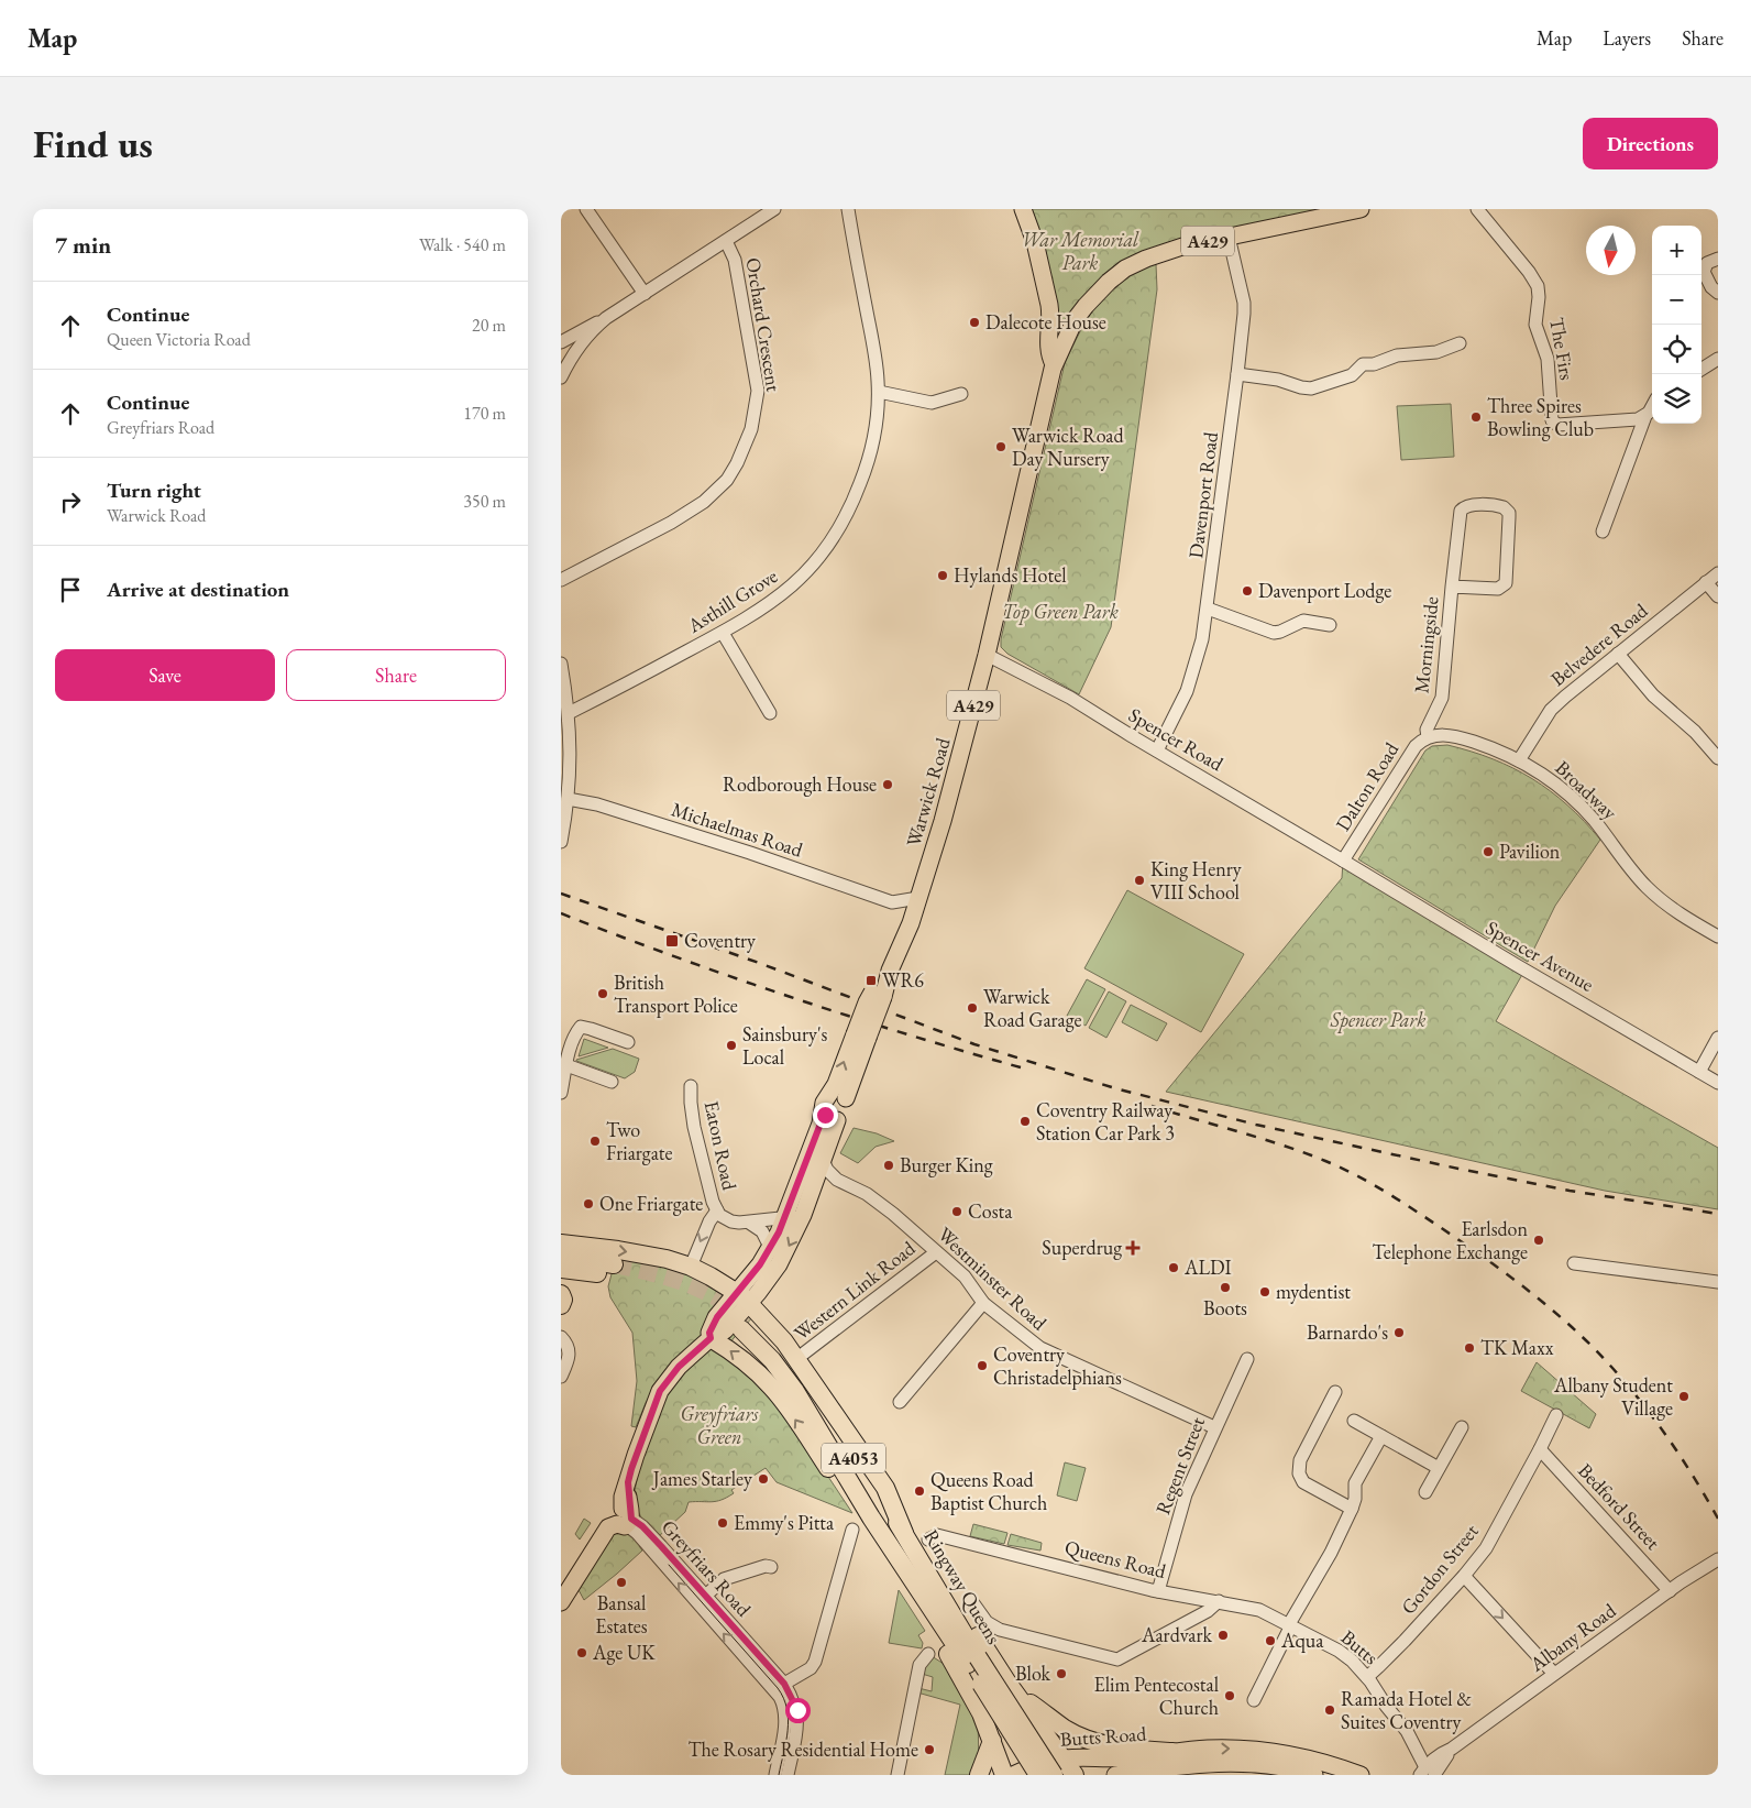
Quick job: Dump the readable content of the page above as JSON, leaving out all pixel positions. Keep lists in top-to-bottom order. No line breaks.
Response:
{"streets":{"highway":["A4053","Ringway Queens"],"main road":["A429","Warwick Road","Butts Road"],"street":["Orchard Crescent","The Firs","Davenport Road","Asthill Grove","Morningside","Belvedere Road","Spencer Road","Dalton Road","Broadway","Michaelmas Road","Spencer Avenue","Eaton Road","Westminster Road","Western Link Road","Regent Street","Bedford Street","Queens Road","Greyfriars Road","Gordon Street","Albany Road","Butts"]},"crossings":[["A429","Davenport Road"],["A429","Warwick Road"],["Davenport Road","Spencer Road"],["Morningside","Dalton Road"],["Morningside","Broadway"],["Belvedere Road","Broadway"],["Spencer Road","Dalton Road"],["Spencer Road","Warwick Road"],["Spencer Road","Spencer Avenue"],["Dalton Road","Broadway"],["Dalton Road","Spencer Avenue"],["Warwick Road","Michaelmas Road"],["Warwick Road","Eaton Road"],["Warwick Road","Westminster Road"],["Warwick Road","A4053"],["Warwick Road","Greyfriars Road"],["Warwick Road","Ringway Queens"],["Eaton Road","A4053"],["Westminster Road","Western Link Road"],["Westminster Road","Regent Street"],["A4053","Ringway Queens"],["Regent Street","Queens Road"],["Bedford Street","Gordon Street"],["Bedford Street","Albany Road"],["Queens Road","Ringway Queens"],["Queens Road","Butts"],["Gordon Street","Butts"],["Albany Road","Butts"]],"parks":["War Memorial Park","Top Green Park","Spencer Park","Greyfriars Green"],"places":{"other":["Dalecote House","Three Spires Bowling Club","Warwick Road Day Nursery","Hylands Hotel","Davenport Lodge","Rodborough House","Pavilion","King Henry VIII School","British Transport Police","Warwick Road Garage","Sainsbury's Local","Coventry Railway Station Car Park 3","Two Friargate","Burger King","One Friargate","Costa","Earlsdon Telephone Exchange","ALDI","Boots","mydentist","Barnardo's","TK Maxx","Coventry Christadelphians","Albany Student Village","James Starley","Queens Road Baptist Church","Emmy's Pitta","Bansal Estates","Aardvark","Aqua","Age UK","Blok","Elim Pentecostal Church","Ramada Hotel & Suites Coventry","The Rosary Residential Home"],"transit":["Coventry","WR6"],"health":["Superdrug"]},"north":"bottom","page":{"header":"Map","nav":["Map","Layers","Share"],"buttons":["Directions",["Save","Share"]],"title":"Find us","heading":["7 min","Walk · 540 m"],"map_buttons":["+","−"],"list":[["Continue","Queen Victoria Road","20 m"],["Continue","Greyfriars Road","170 m"],["Turn right","Warwick Road","350 m"],"Arrive at destination"]}}
